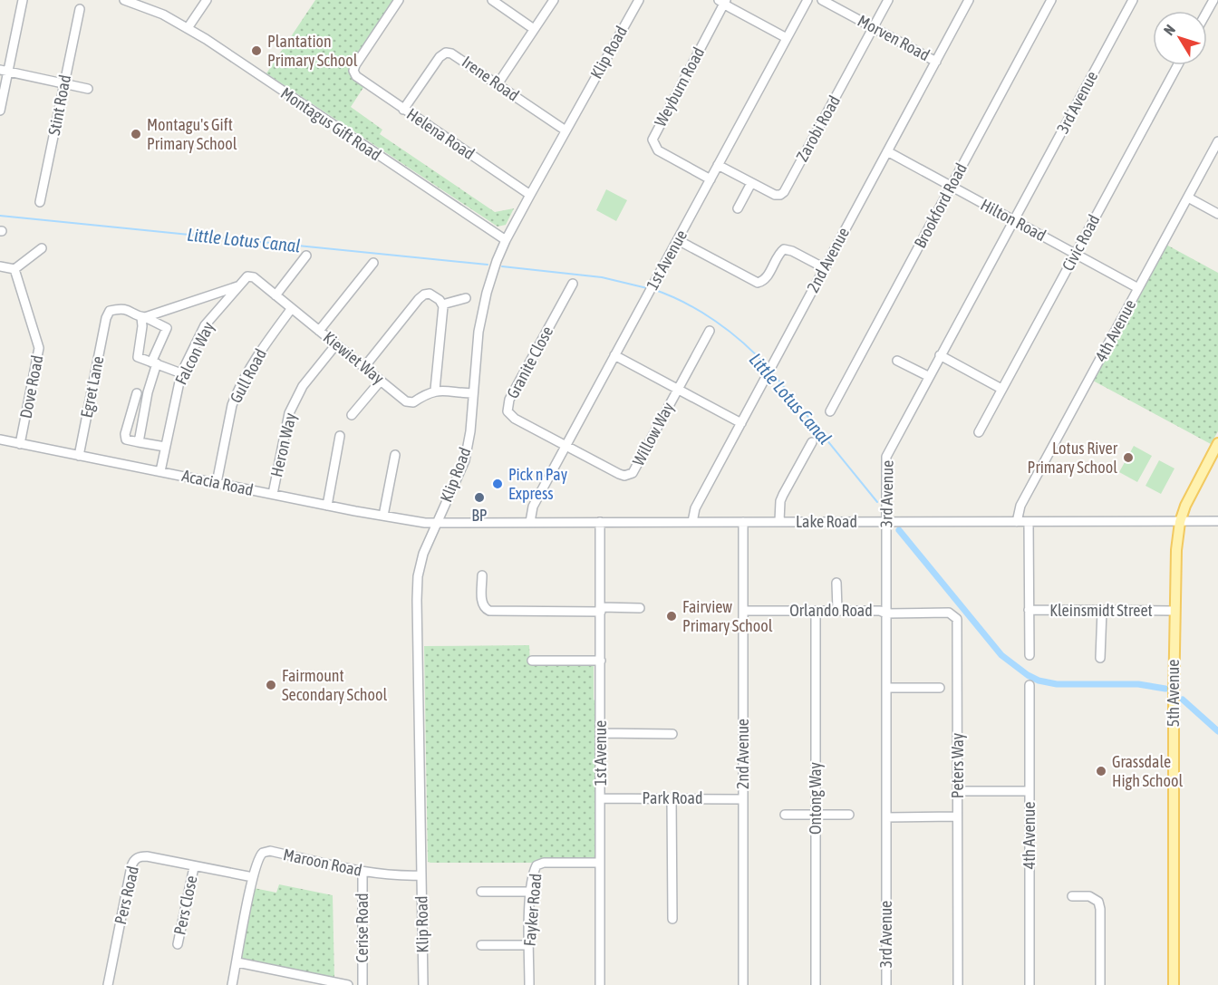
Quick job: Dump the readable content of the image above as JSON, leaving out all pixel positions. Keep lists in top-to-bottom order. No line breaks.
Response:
{"streets":{"main road":["5th Avenue"],"street":["Morven Road","Klip Road","Irene Road","Weyburn Road","3rd Avenue","Stint Road","Montagus Gift Road","Zarobi Road","Helena Road","Brookford Road","Hilton Road","Civic Road","1st Avenue","2nd Avenue","4th Avenue","Falcon Way","Kiewiet Way","Granite Close","Gull Road","Dove Road","Egret Lane","Willow Way","Heron Way","Acacia Road","Lake Road","Orlando Road","Kleinsmidt Street","Peters Way","Park Road","Ontong Way","Maroon Road","Pers Road","Pers Close","Fayker Road","Cerise Road"]},"crossings":[["Morven Road","Zarobi Road"],["Morven Road","2nd Avenue"],["Klip Road","Irene Road"],["Klip Road","Montagus Gift Road"],["Klip Road","Helena Road"],["Klip Road","Acacia Road"],["Klip Road","Lake Road"],["Klip Road","Maroon Road"],["Irene Road","Helena Road"],["Weyburn Road","1st Avenue"],["3rd Avenue","Hilton Road"],["3rd Avenue","Lake Road"],["3rd Avenue","Orlando Road"],["3rd Avenue","Peters Way"],["Zarobi Road","1st Avenue"],["Brookford Road","Hilton Road"],["Hilton Road","Civic Road"],["Hilton Road","2nd Avenue"],["Hilton Road","4th Avenue"],["1st Avenue","Granite Close"],["1st Avenue","Willow Way"],["1st Avenue","Lake Road"],["1st Avenue","Park Road"],["1st Avenue","Fayker Road"],["2nd Avenue","Lake Road"],["2nd Avenue","Orlando Road"],["2nd Avenue","Park Road"],["4th Avenue","Lake Road"],["Falcon Way","Kiewiet Way"],["Falcon Way","Acacia Road"],["Kiewiet Way","Gull Road"],["Kiewiet Way","Heron Way"],["Granite Close","Willow Way"],["Gull Road","Acacia Road"],["Dove Road","Acacia Road"],["Egret Lane","Acacia Road"],["Heron Way","Acacia Road"],["Acacia Road","Lake Road"],["Lake Road","5th Avenue"],["Orlando Road","Peters Way"],["Orlando Road","Ontong Way"],["Kleinsmidt Street","5th Avenue"],["Maroon Road","Pers Road"],["Maroon Road","Cerise Road"],["Pers Road","Pers Close"]],"water":["Little Lotus Canal"],"places":["Plantation Primary School","Montagu's Gift Primary School","Lotus River Primary School","Pick n Pay Express","BP","Fairview Primary School","Fairmount Secondary School","Grassdale High School"],"north":"top left"}
